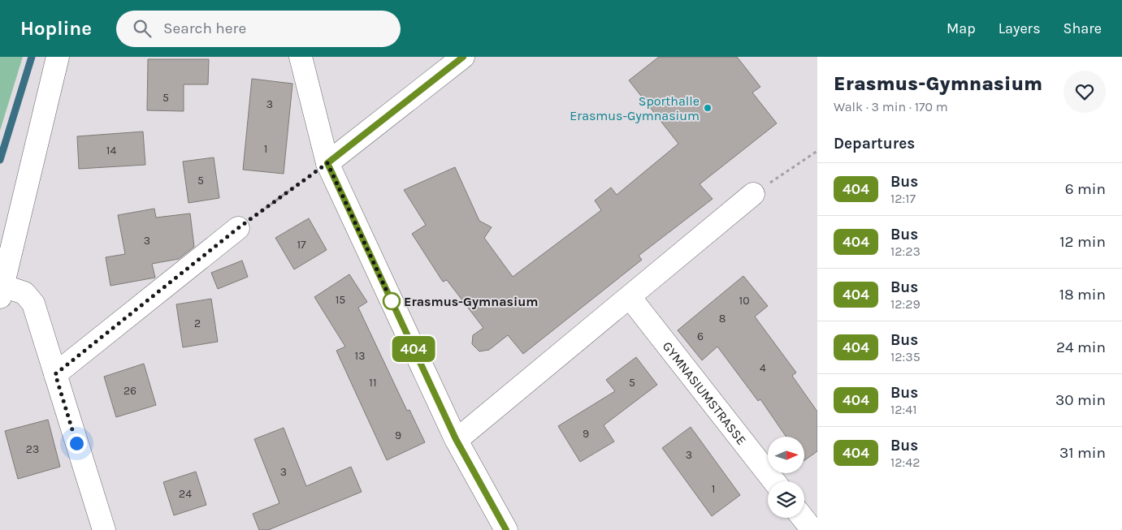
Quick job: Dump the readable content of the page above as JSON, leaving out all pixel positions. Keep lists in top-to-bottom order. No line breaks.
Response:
{"streets":{"street":["GYMNASIUMSTRASSE"]},"places":["Sporthalle Erasmus-Gymnasium","Erasmus-Gymnasium"],"lines":["bus line 404"],"house_numbers":["5","3","1","14","5","3","17","15","10","8","2","6","13","4","11","5","26","9","9","23","3","3","1","24"],"north":"right","page":{"header":"Hopline","search":"Search here","nav":["Map","Layers","Share"],"on_map":"404","heading":[["Erasmus-Gymnasium","Walk · 3 min · 170 m"],"Departures"],"list":[{"mark":"404","name":"Bus","note":"12:17","value":"6 min"},{"mark":"404","name":"Bus","note":"12:23","value":"12 min"},{"mark":"404","name":"Bus","note":"12:29","value":"18 min"},{"mark":"404","name":"Bus","note":"12:35","value":"24 min"},{"mark":"404","name":"Bus","note":"12:41","value":"30 min"},{"mark":"404","name":"Bus","note":"12:42","value":"31 min"}]}}
